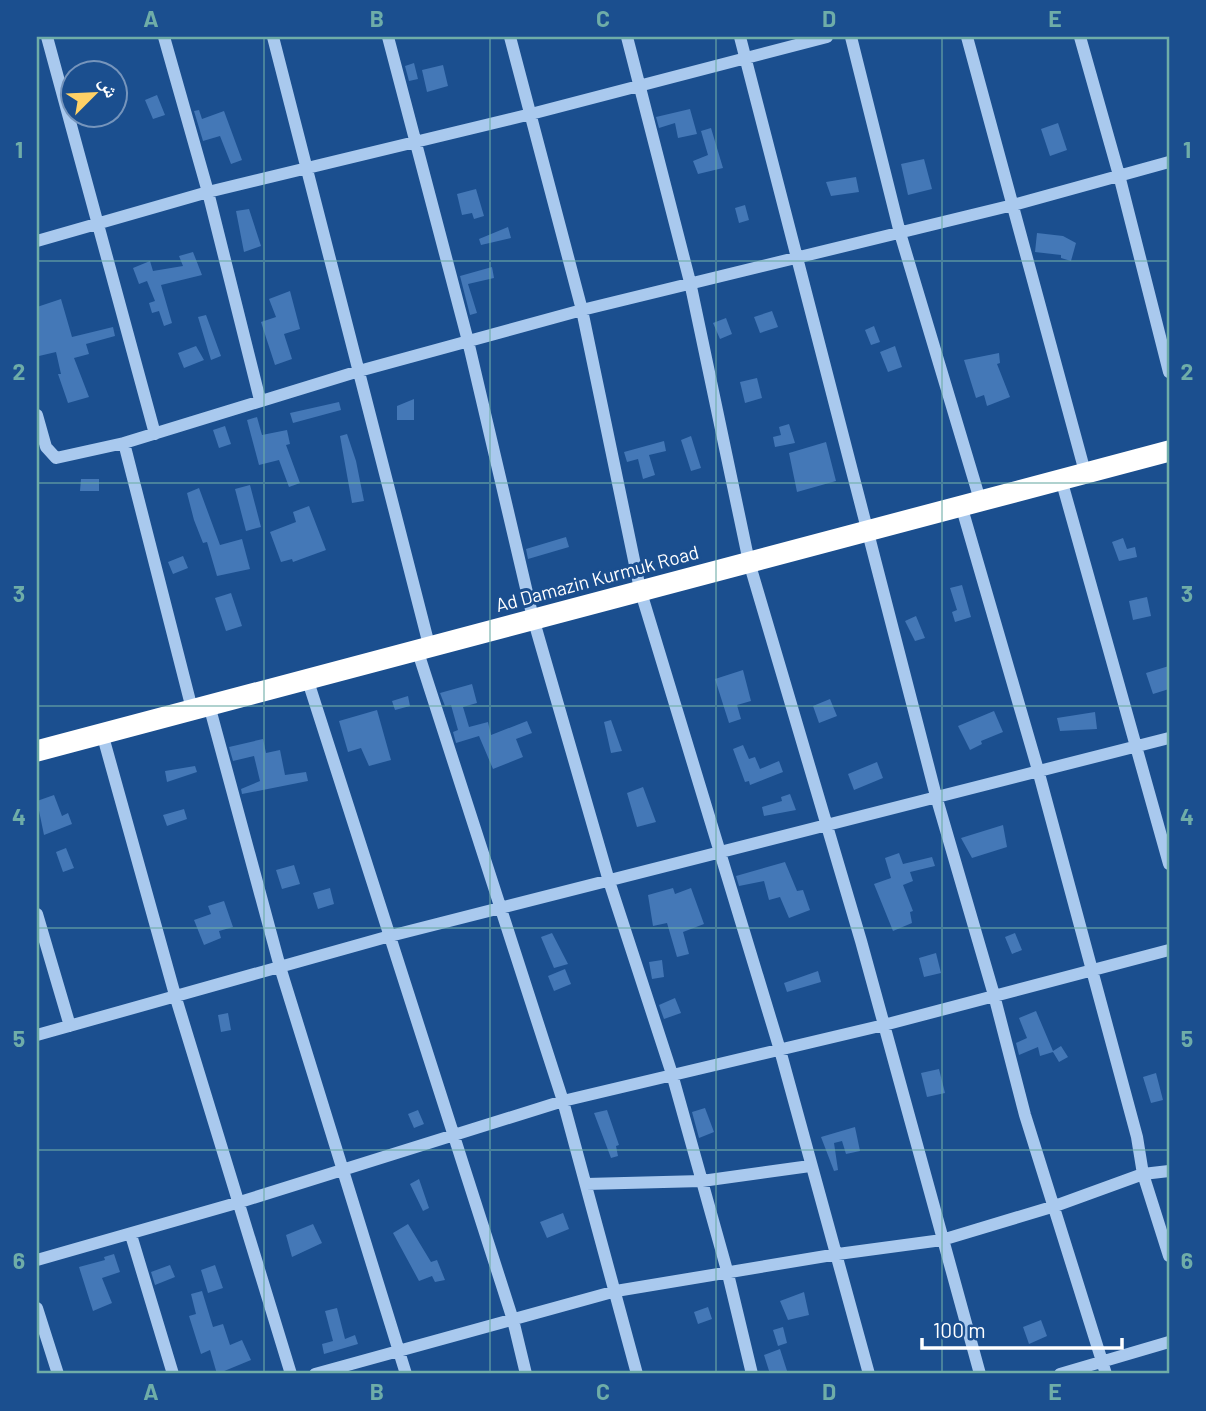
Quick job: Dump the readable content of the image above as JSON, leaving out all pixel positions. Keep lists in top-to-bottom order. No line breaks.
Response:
{"streets":{"highway":["Ad Damazin Kurmuk Road"]},"scale_bar":"100 m","north":"top right","grid":{"columns":["A","B","C","D","E"],"rows":["1","2","3","4","5","6"]}}
